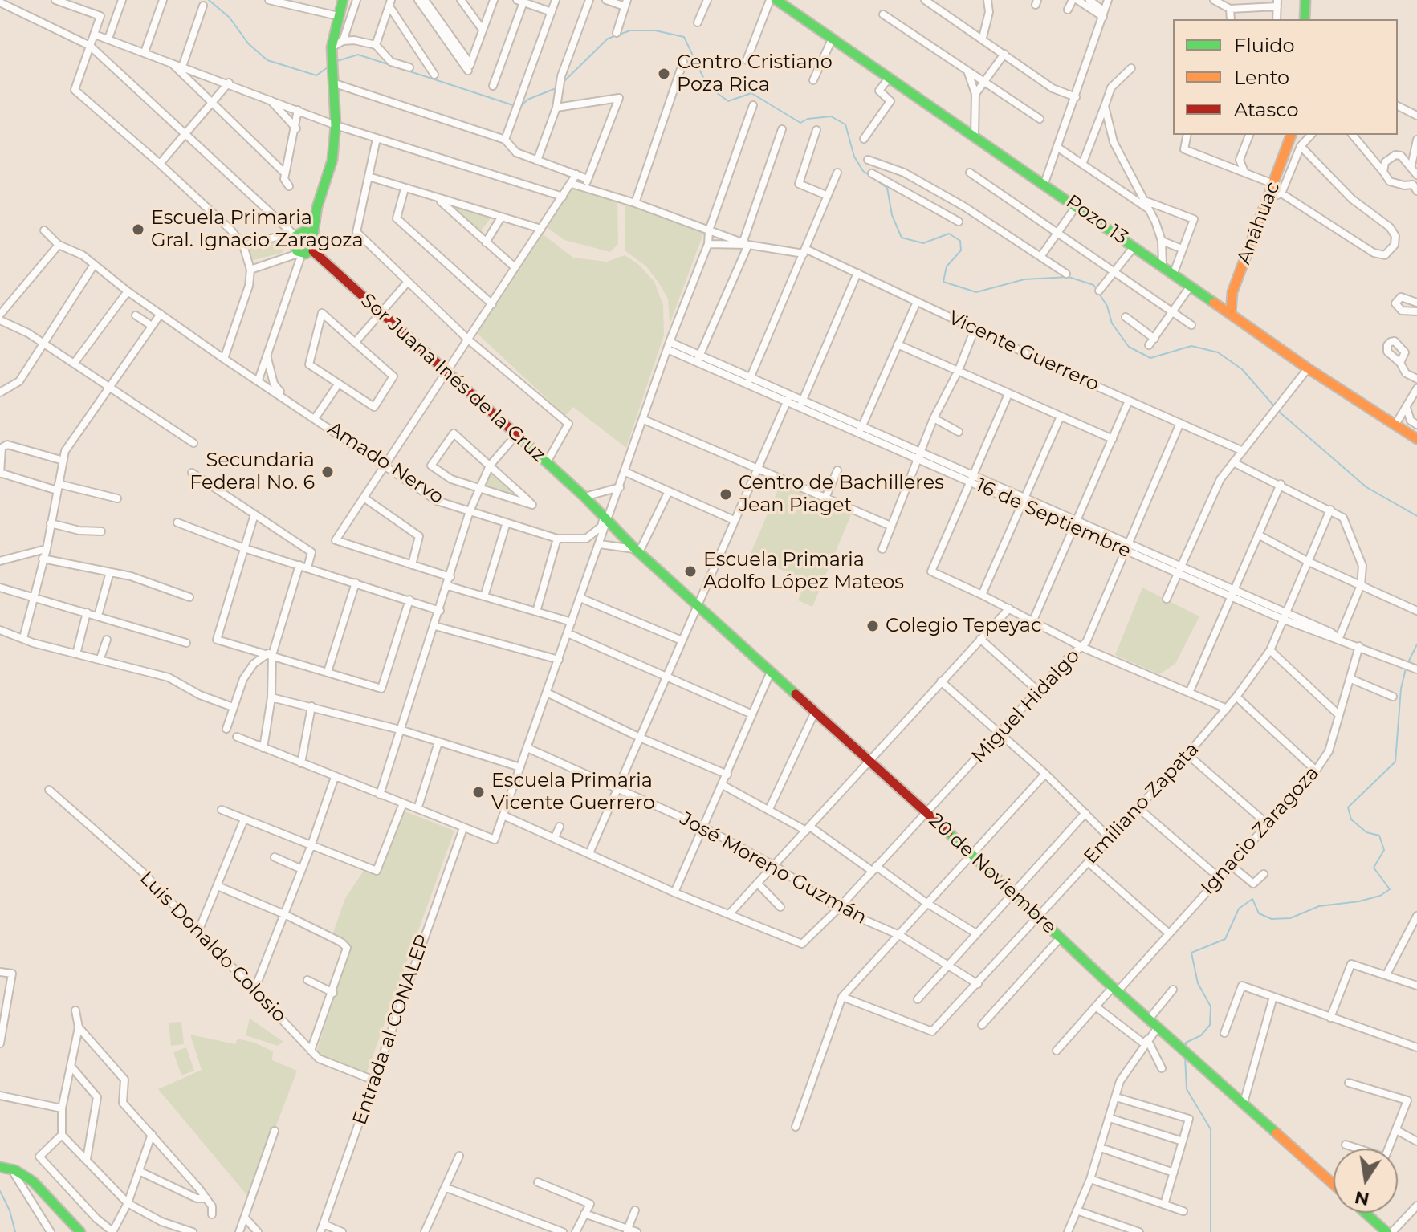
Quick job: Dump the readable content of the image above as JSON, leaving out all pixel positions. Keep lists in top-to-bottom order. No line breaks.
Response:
{"streets":{"main road":["Pozo 13","Anáhuac","Sor Juana Inés de la Cruz","20 de Noviembre"],"street":["Vicente Guerrero","Amado Nervo","16 de Septiembre","Miguel Hidalgo","Emiliano Zapata","Ignacio Zaragoza","José Moreno Guzmán","Luis Donaldo Colosio","Entrada al CONALEP"]},"crossings":[["Pozo 13","Anáhuac"],["Vicente Guerrero","Miguel Hidalgo"],["Sor Juana Inés de la Cruz","Amado Nervo"],["Sor Juana Inés de la Cruz","20 de Noviembre"],["Amado Nervo","20 de Noviembre"],["16 de Septiembre","Miguel Hidalgo"],["16 de Septiembre","Emiliano Zapata"],["16 de Septiembre","Ignacio Zaragoza"],["Miguel Hidalgo","José Moreno Guzmán"],["Miguel Hidalgo","20 de Noviembre"],["Emiliano Zapata","José Moreno Guzmán"],["Emiliano Zapata","20 de Noviembre"],["Ignacio Zaragoza","20 de Noviembre"],["Luis Donaldo Colosio","Entrada al CONALEP"]],"places":["Centro Cristiano Poza Rica","Escuela Primaria Gral. Ignacio Zaragoza","Secundaria Federal No. 6","Centro de Bachilleres Jean Piaget","Escuela Primaria Adolfo López Mateos","Colegio Tepeyac","Escuela Primaria Vicente Guerrero"],"legend":["Fluido","Lento","Atasco"],"north":"bottom"}
